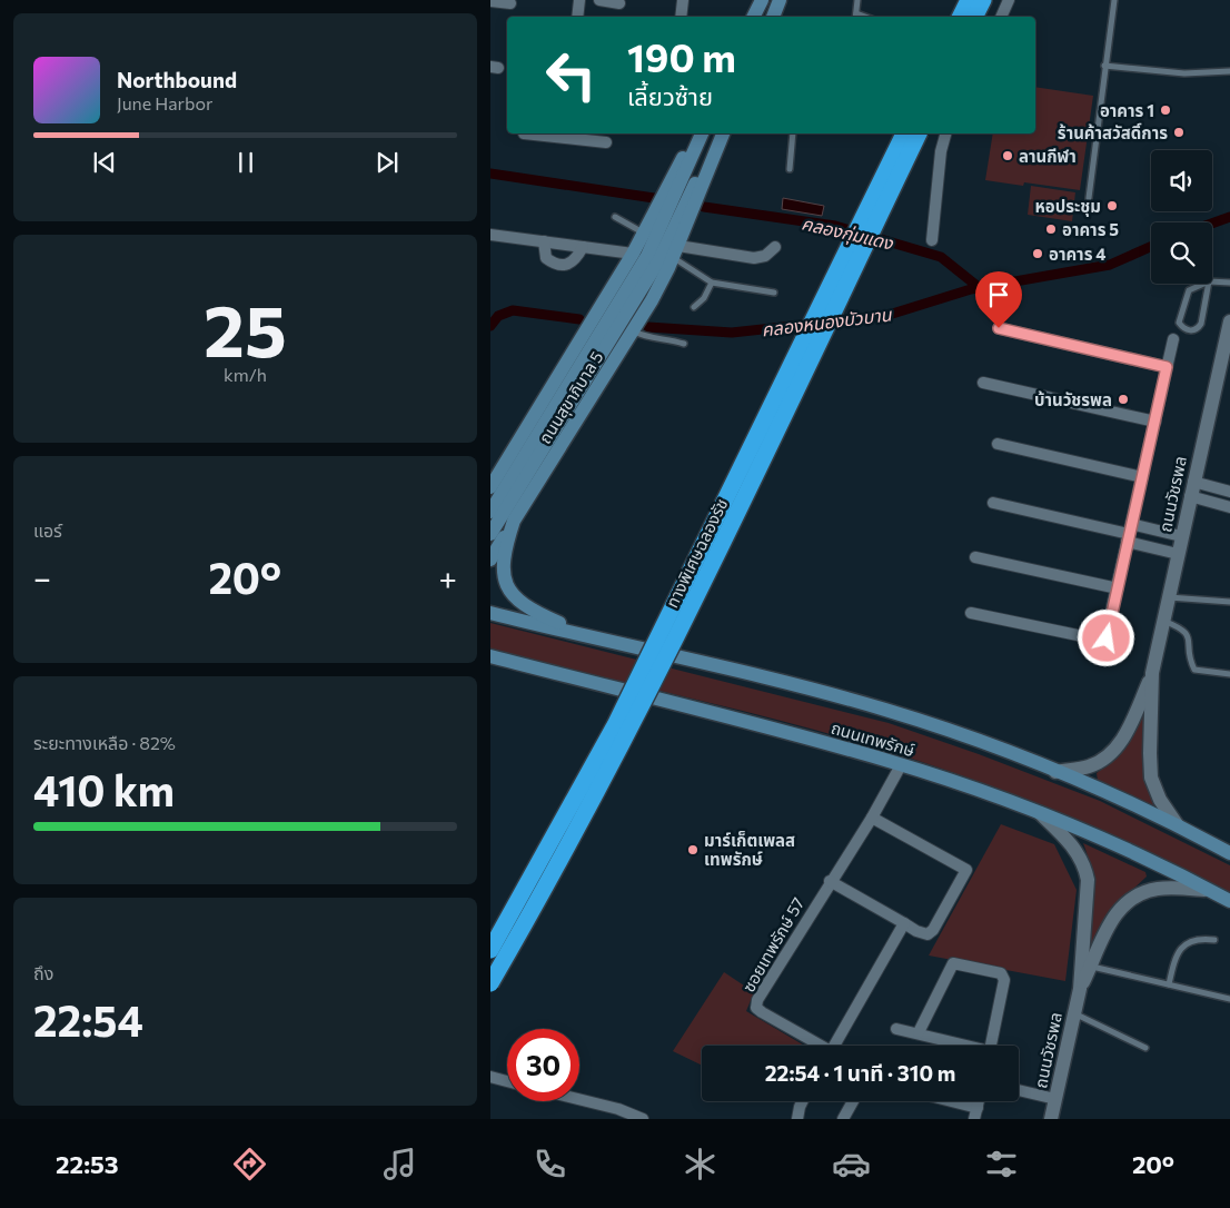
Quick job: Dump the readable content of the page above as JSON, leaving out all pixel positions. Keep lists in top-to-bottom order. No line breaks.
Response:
{"streets":{"highway":["ทางพิเศษฉลองรัช"],"main road":["ถนนสุขาภิบาล 5","ถนนเทพรักษ์"],"street":["ถนนวัชรพล","ซอยเทพรักษ์ 57"]},"crossings":[["ถนนสุขาภิบาล 5","ถนนเทพรักษ์"],["ถนนวัชรพล","ถนนเทพรักษ์"],["ถนนเทพรักษ์","ซอยเทพรักษ์ 57"]],"water":["คลองกุ่มแดง","คลองหนองบัวบาน"],"places":["อาคาร 1","ร้านค้าสวัสดิ์การ","ลานกีฬา","หอประชุม","อาคาร 5","อาคาร 4","บ้านวัชรพล","มาร์เก็ตเพลส เทพรักษ์"],"page":{"turn":["190 m","เลี้ยวซ้าย"],"song":["Northbound","June Harbor"],"tile":[["25","km/h"],"แอร์",["ระยะทางเหลือ · 82%","410 km"],["ถึง","22:54"]],"heat":["−","20°","+"],"limit":"30","trip":"22:54 · 1 นาที · 310 m","tabs":["22:53","20°"]}}
